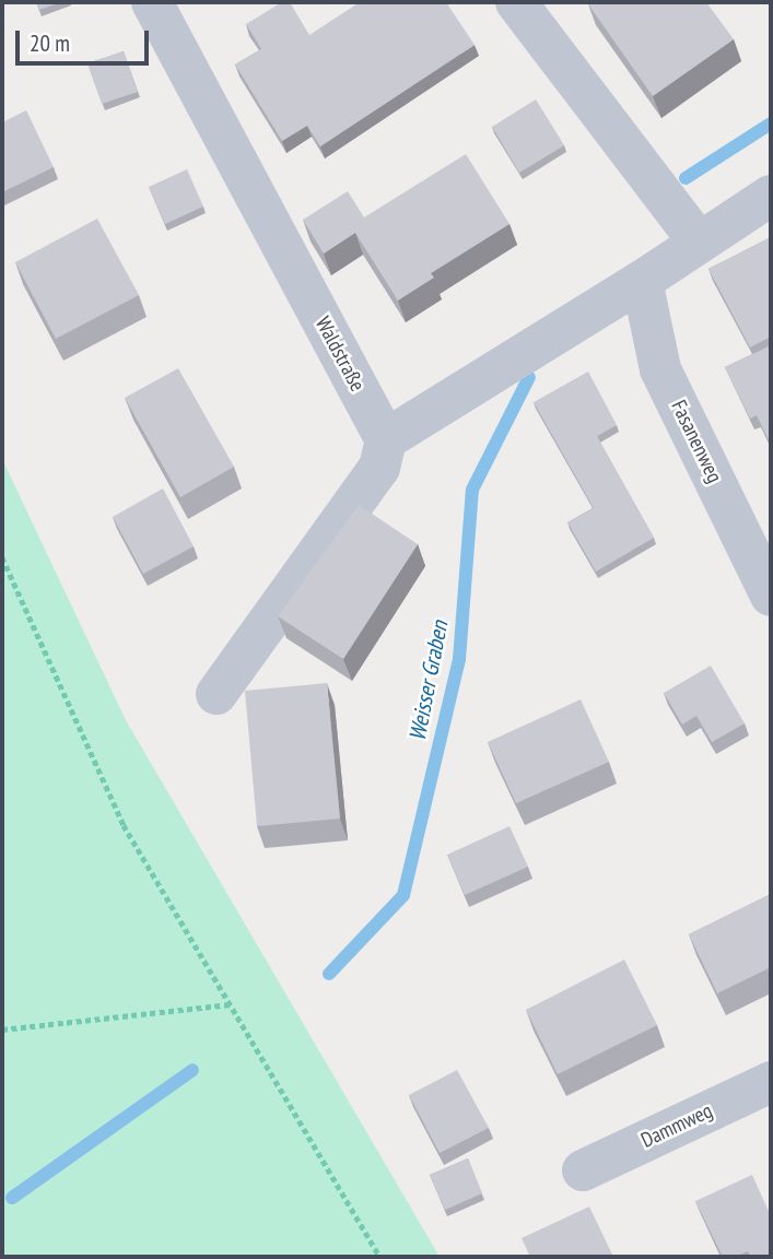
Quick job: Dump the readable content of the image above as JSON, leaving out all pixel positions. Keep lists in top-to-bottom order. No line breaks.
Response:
{"streets":{"street":["Waldstraße","Fasanenweg","Dammweg"]},"water":["Weisser Graben"],"scale_bar":"20 m"}
